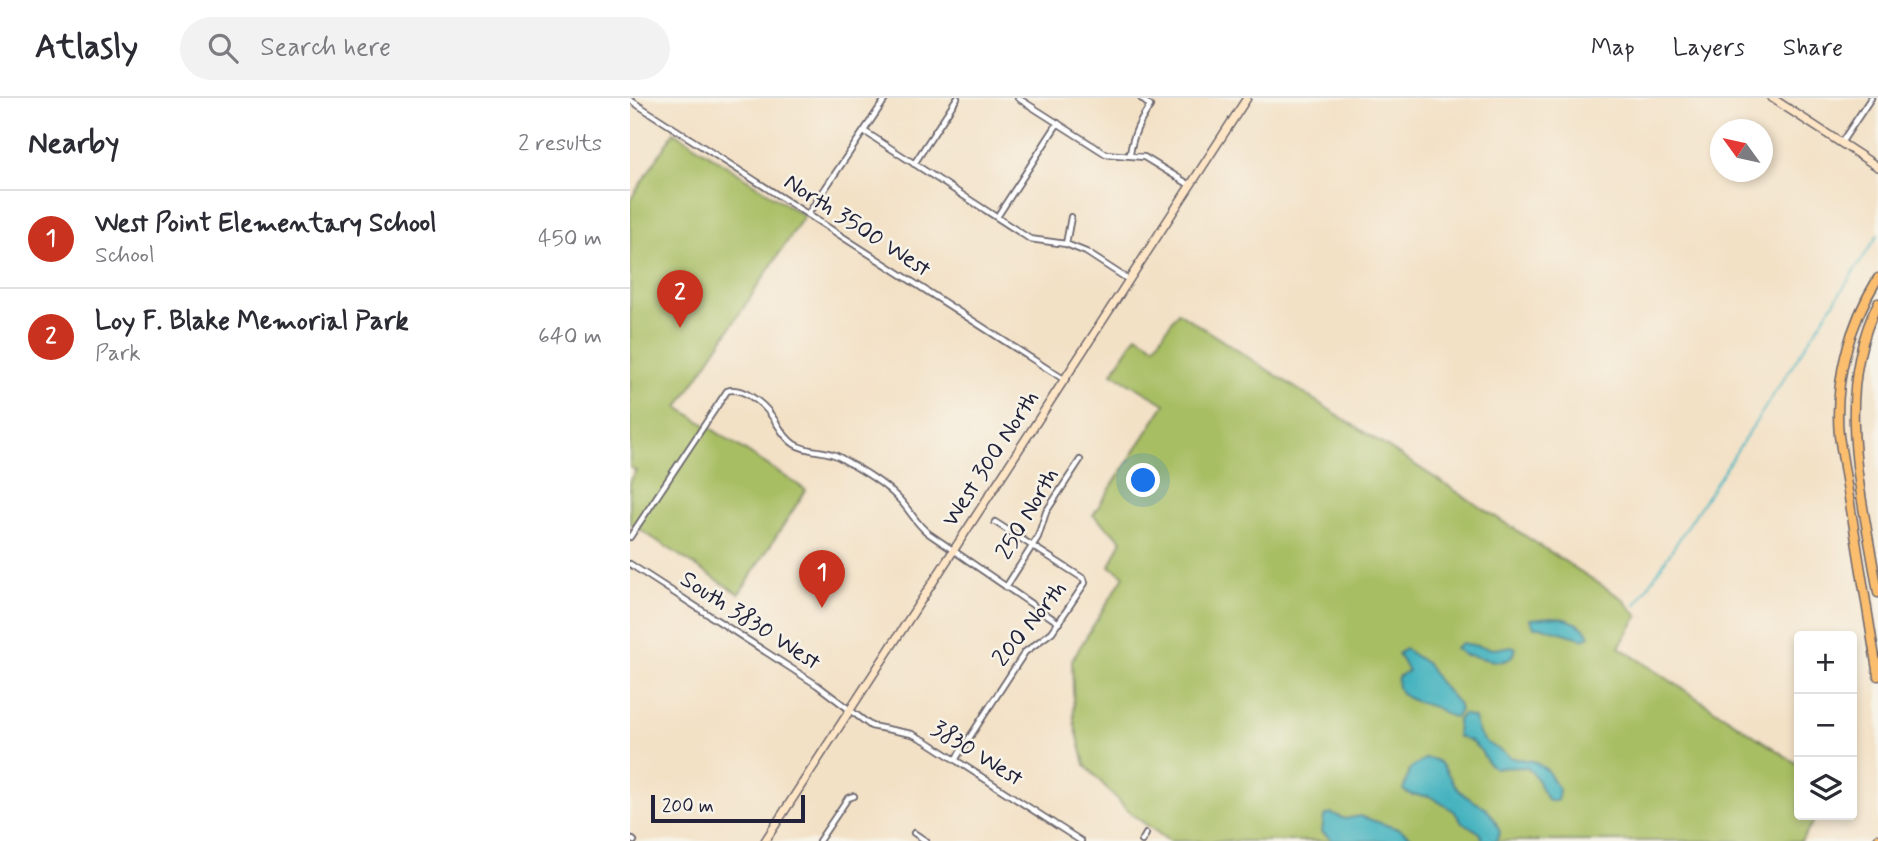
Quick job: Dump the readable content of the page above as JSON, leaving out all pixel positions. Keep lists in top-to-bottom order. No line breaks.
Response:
{"streets":{"main road":["West 300 North"],"street":["North 3500 West","250 North","South 3830 West","200 North","3830 West"]},"crossings":[["North 3500 West","West 300 North"],["West 300 North","South 3830 West"],["West 300 North","3830 West"],["250 North","200 North"],["South 3830 West","3830 West"],["200 North","3830 West"]],"scale_bar":"200 m","north":"top left","page":{"header":"Atlasly","search":"Search here","nav":["Map","Layers","Share"],"heading":["Nearby","2 results"],"list":[{"mark":"1","name":"West Point Elementary School","note":"School","value":"450 m"},{"mark":"2","name":"Loy F. Blake Memorial Park","note":"Park","value":"640 m"}],"pins":["2","1"],"map_buttons":["+","−"],"scale":"200 m"}}
